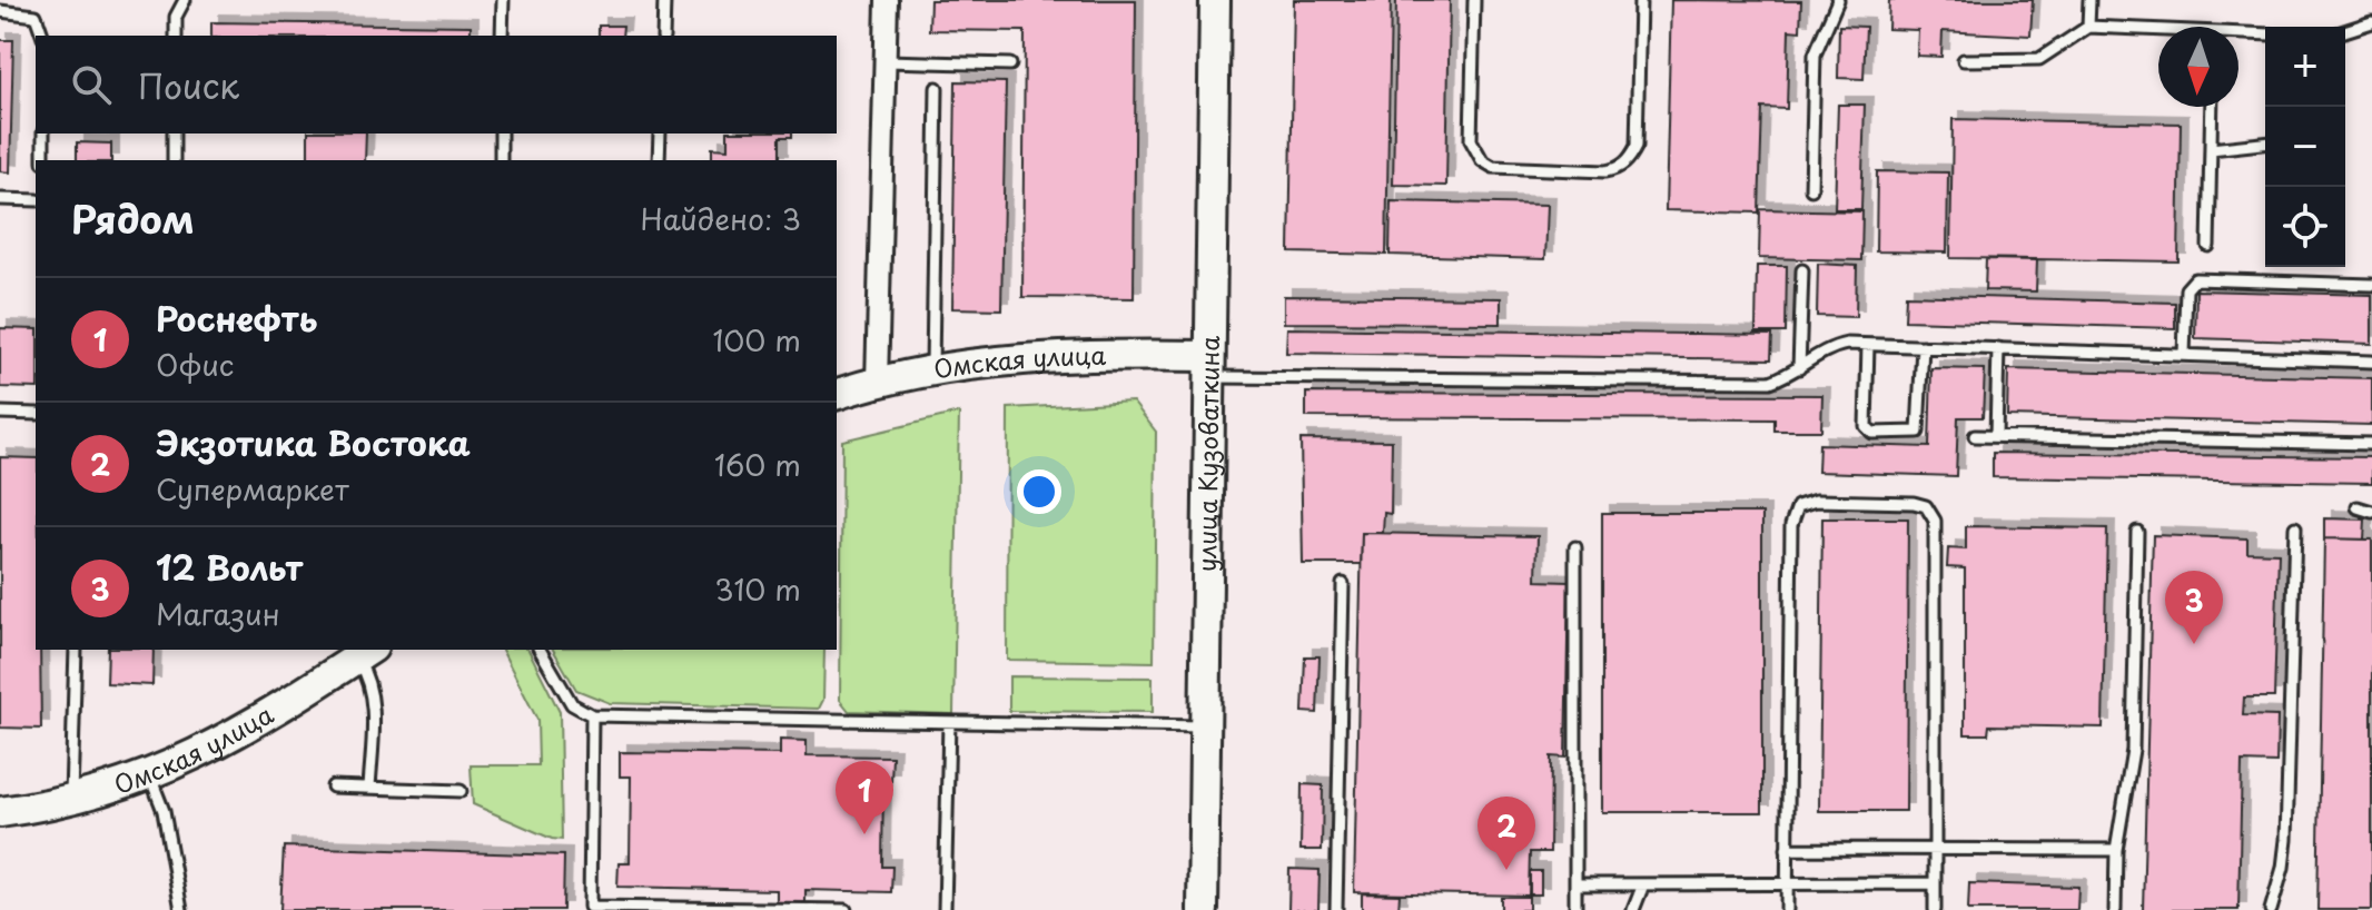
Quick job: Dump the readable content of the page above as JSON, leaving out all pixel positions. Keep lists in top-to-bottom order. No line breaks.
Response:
{"streets":{"main road":["Омская улица","улица Кузоваткина"]},"crossings":[["Омская улица","улица Кузоваткина"]],"north":"bottom","page":{"map_buttons":["+","−"],"search":"Поиск","heading":["Рядом","Найдено: 3"],"list":[{"mark":"1","name":"Роснефть","note":"Офис","value":"100 m"},{"mark":"2","name":"Экзотика Востока","note":"Супермаркет","value":"160 m"},{"mark":"3","name":"12 Вольт","note":"Магазин","value":"310 m"}],"pins":["3","1","2"]}}
